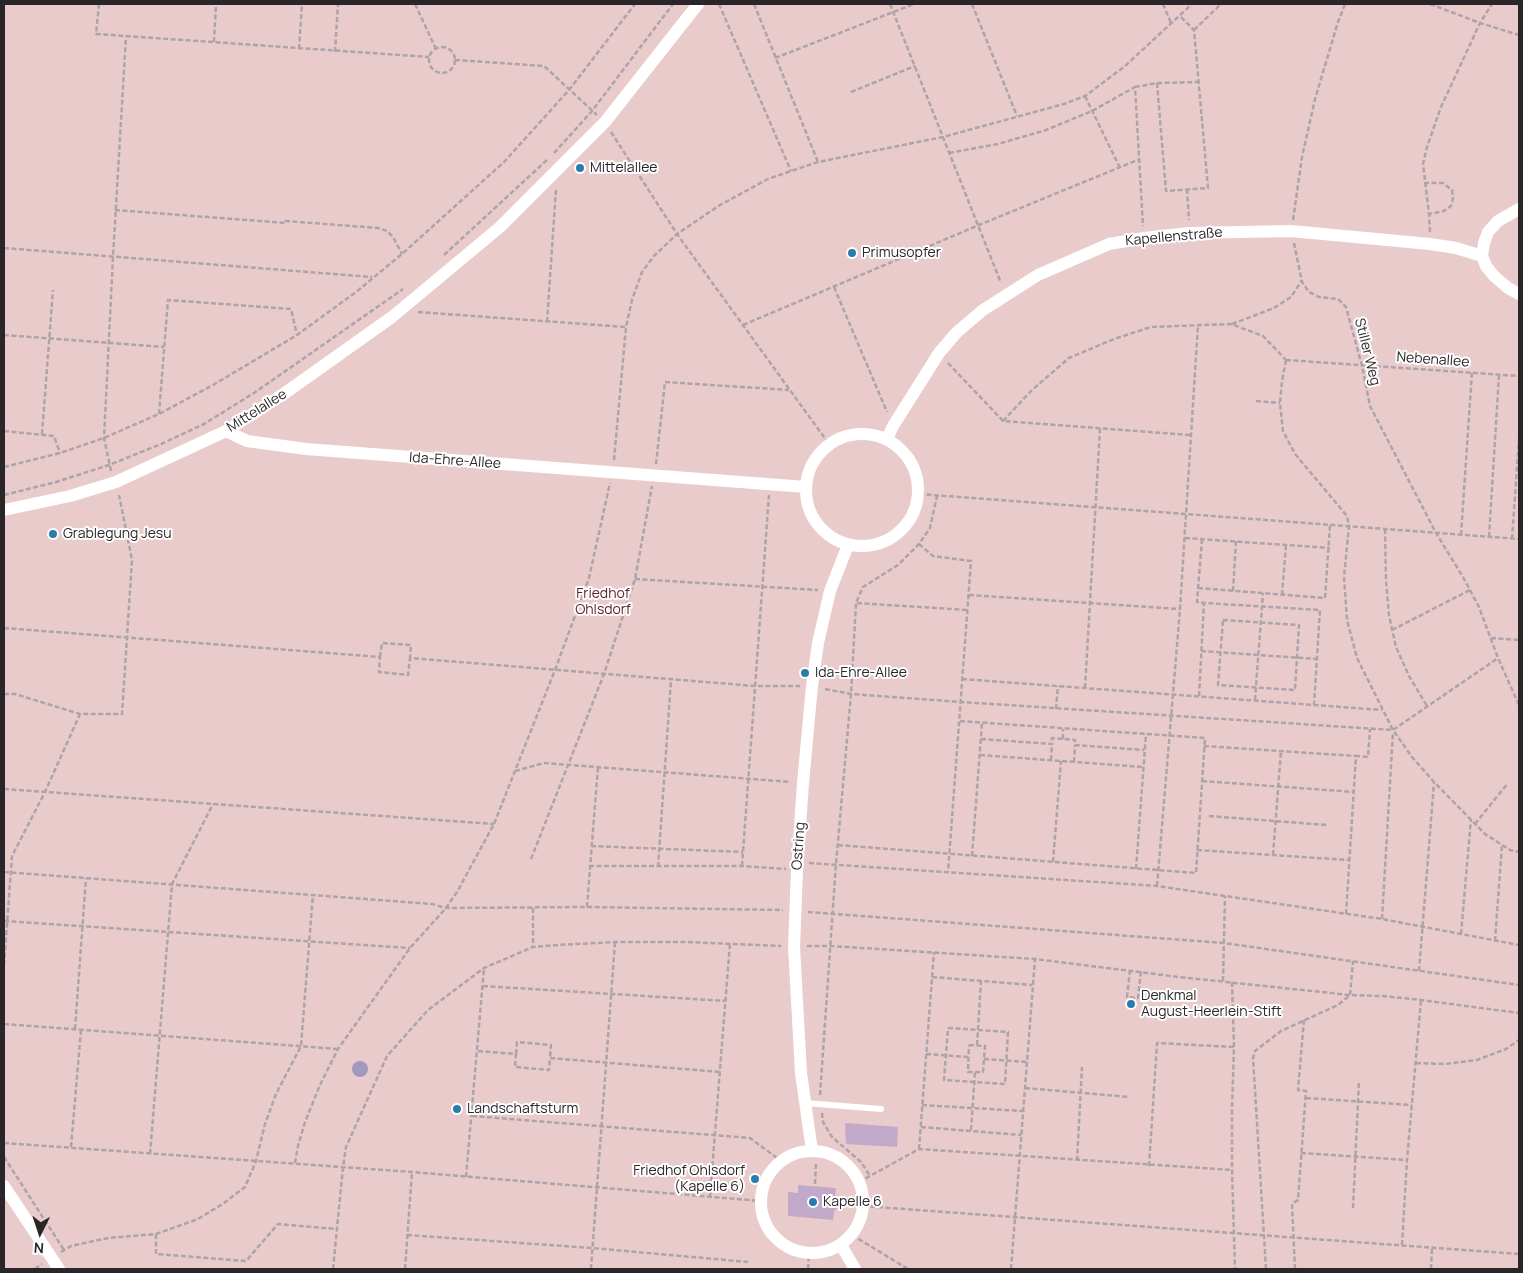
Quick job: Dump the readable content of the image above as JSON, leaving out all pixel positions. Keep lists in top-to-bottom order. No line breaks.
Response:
{"streets":{"street":["Kapellenstraße","Mittelallee","Ida-Ehre-Allee","Ostring"],"path":["Stiller Weg","Nebenallee"]},"crossings":[["Kapellenstraße","Ida-Ehre-Allee"],["Kapellenstraße","Ostring"],["Stiller Weg","Nebenallee"],["Mittelallee","Ida-Ehre-Allee"],["Ida-Ehre-Allee","Ostring"]],"parks":["Friedhof Ohlsdorf"],"places":["Mittelallee","Primusopfer","Grablegung Jesu","Ida-Ehre-Allee","Denkmal August-Heerlein-Stift","Landschaftsturm","Friedhof Ohlsdorf (Kapelle 6)","Kapelle 6"],"north":"bottom"}
